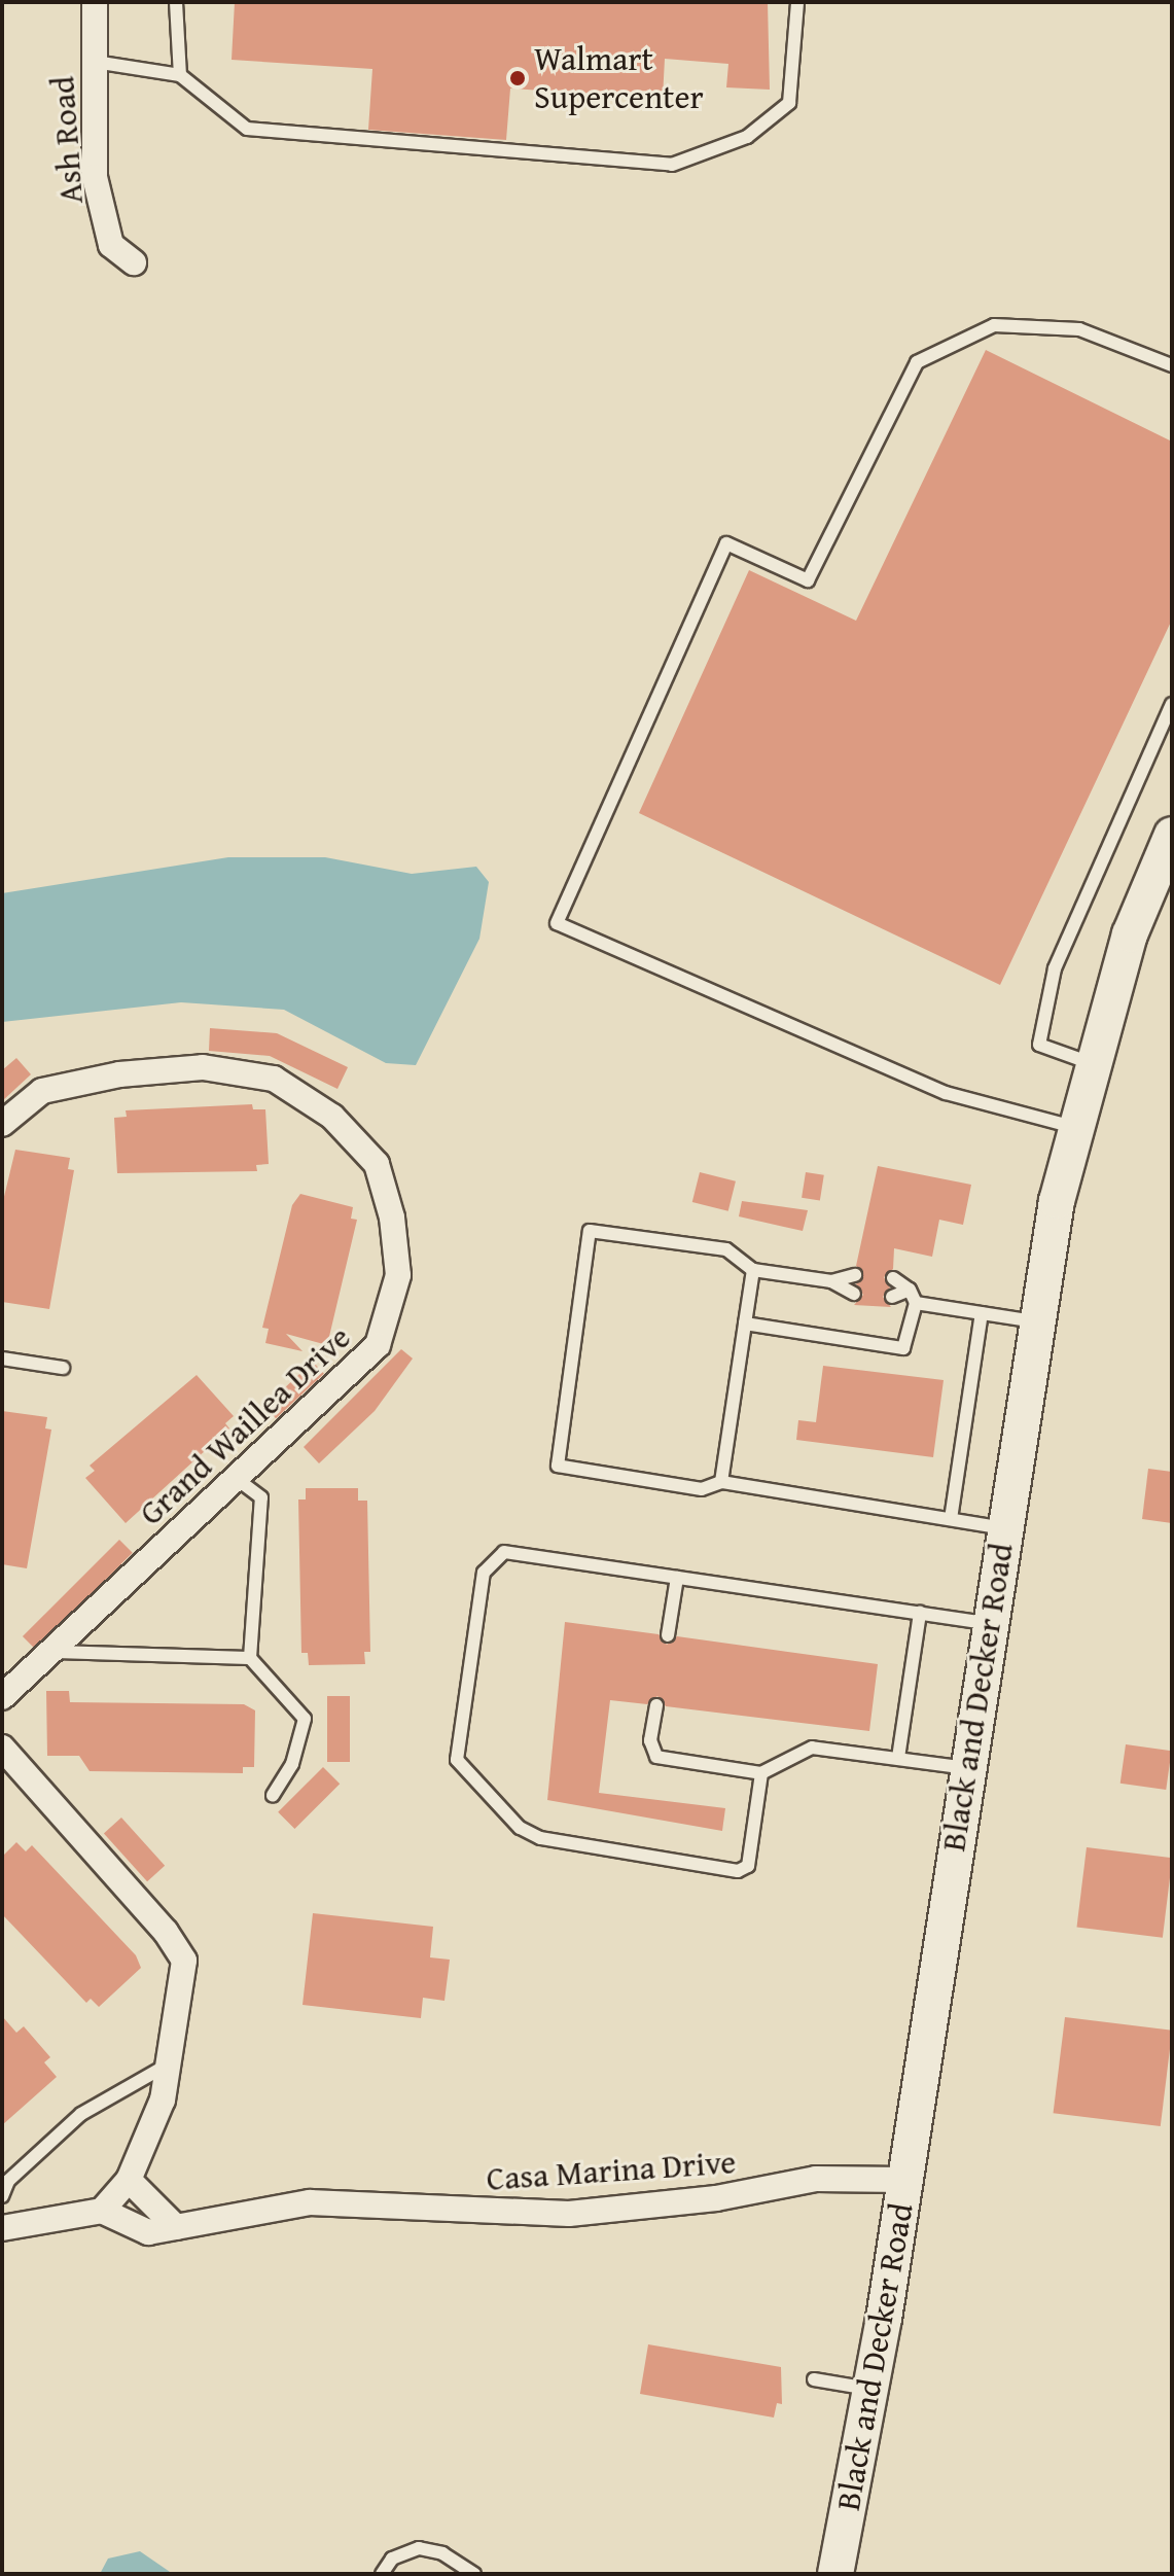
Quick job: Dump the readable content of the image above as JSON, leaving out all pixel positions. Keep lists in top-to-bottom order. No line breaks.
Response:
{"streets":{"main road":["Black and Decker Road"],"street":["Ash Road","Grand Waillea Drive","Casa Marina Drive"]},"crossings":[["Black and Decker Road","Casa Marina Drive"]],"places":["Walmart Supercenter"]}
